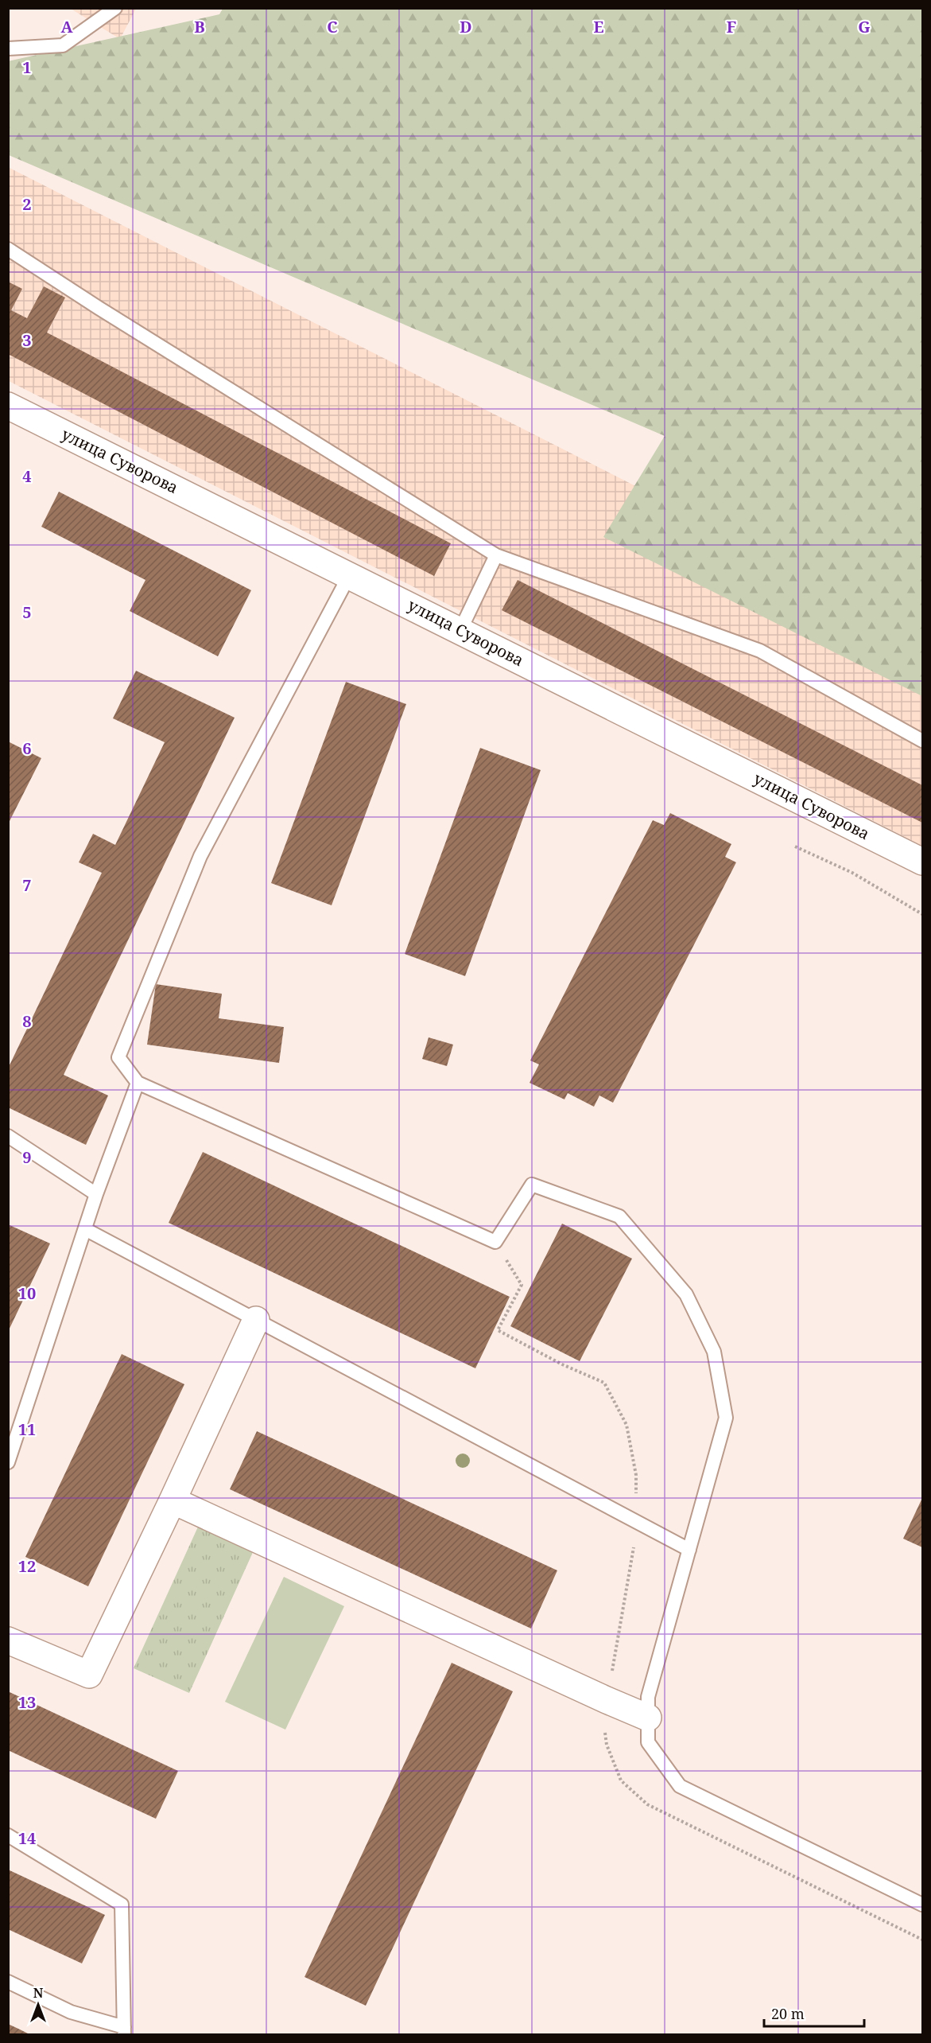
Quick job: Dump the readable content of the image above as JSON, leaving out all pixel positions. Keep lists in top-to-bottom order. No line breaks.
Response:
{"streets":{"street":["улица Суворова"]},"scale_bar":"20 m","north":"top","grid":{"columns":["A","B","C","D","E","F","G"],"rows":["1","2","3","4","5","6","7","8","9","10","11","12","13","14"]}}
